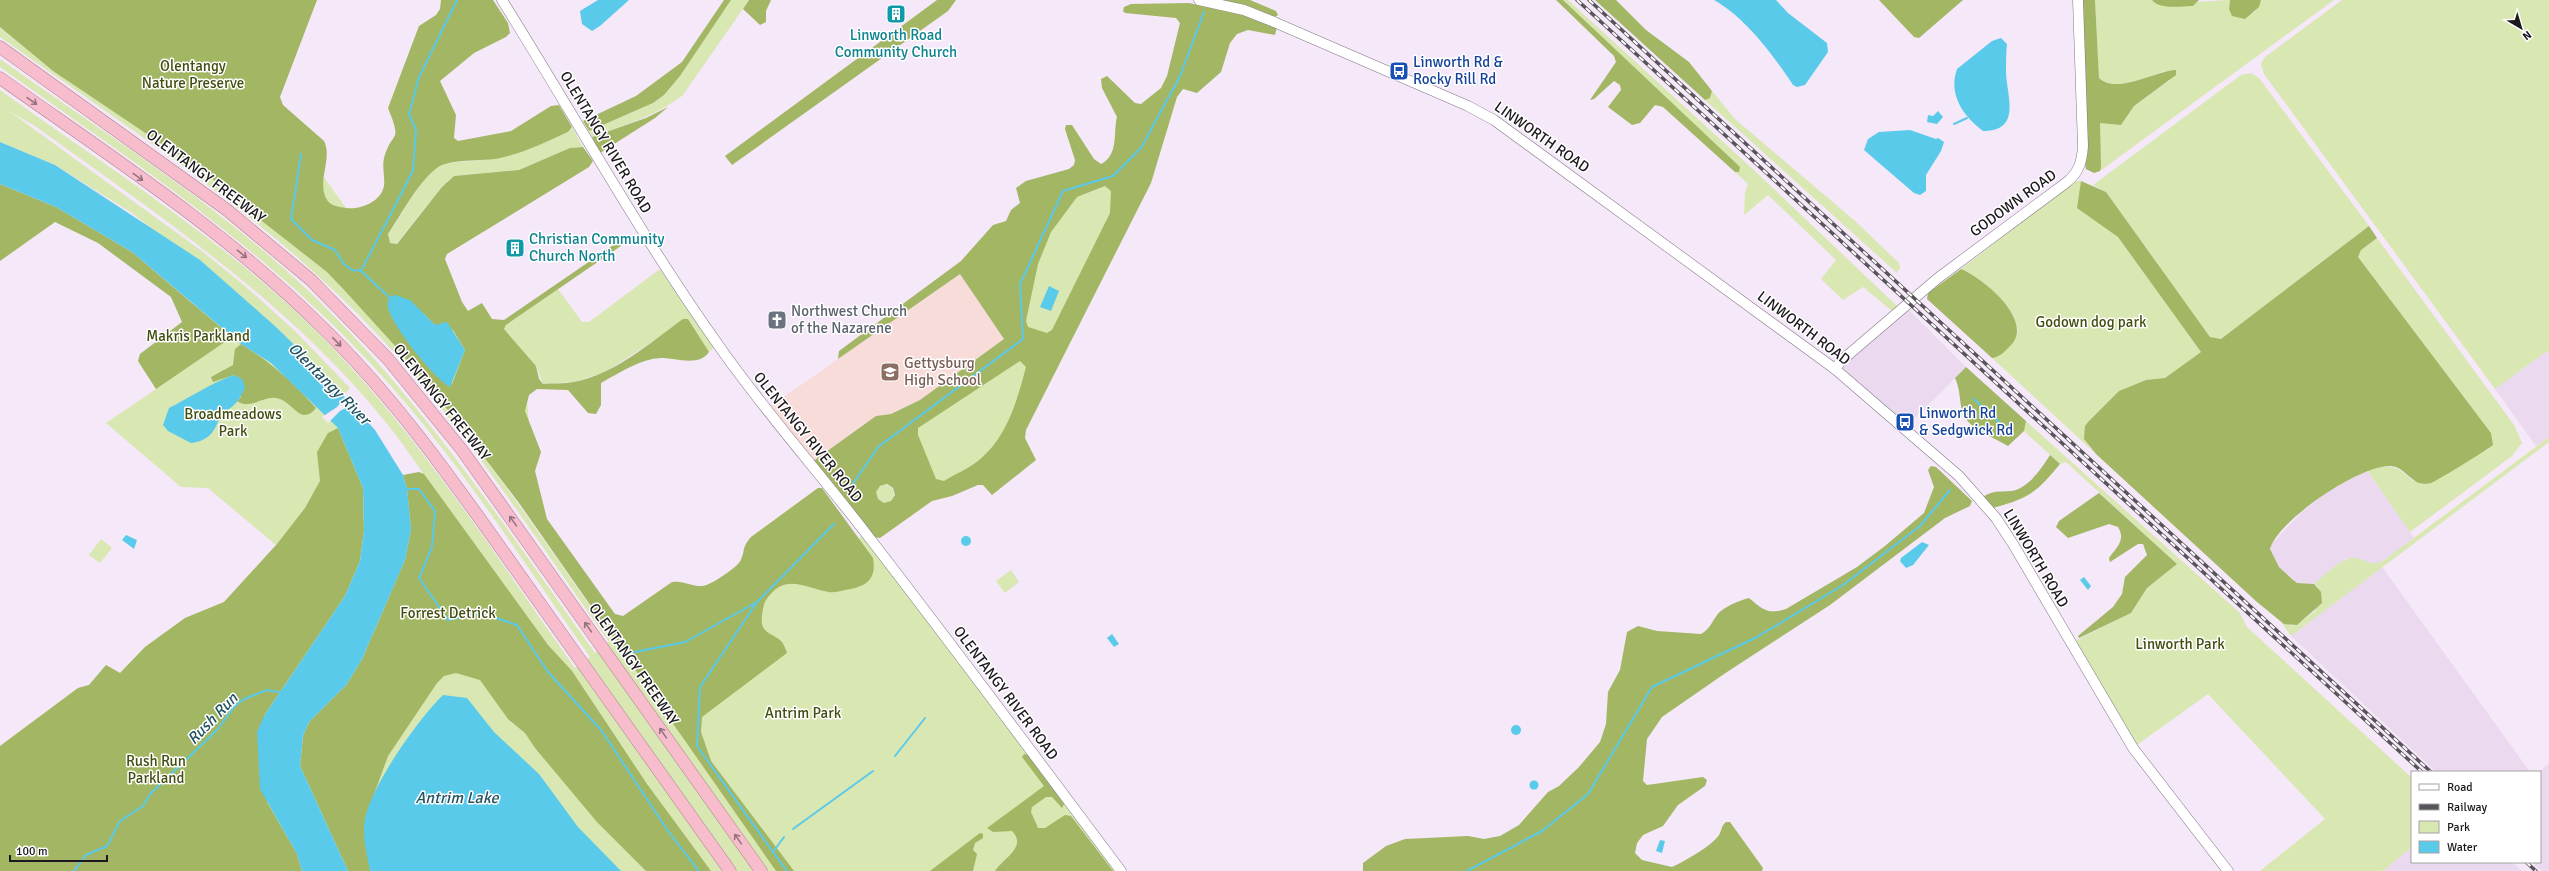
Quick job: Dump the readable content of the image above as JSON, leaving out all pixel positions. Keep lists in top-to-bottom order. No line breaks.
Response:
{"streets":{"highway":["OLENTANGY FREEWAY"],"main road":["LINWORTH ROAD","OLENTANGY RIVER ROAD","GODOWN ROAD"]},"crossings":[["LINWORTH ROAD","GODOWN ROAD"]],"water":["Olentangy River","Rush Run","Antrim Lake"],"parks":["Olentangy Nature Preserve","Godown dog park","Makris Parkland","Broadmeadows Park","Forrest Detrick","Linworth Park","Antrim Park","Rush Run Parkland"],"places":{"building":["Linworth Road Community Church","Christian Community Church North"],"bus stop":["Linworth Rd & Rocky Rill Rd","Linworth Rd & Sedgwick Rd"],"church":["Northwest Church of the Nazarene"],"school or university":["Gettysburg High School"]},"legend":["Road","Railway","Park","Water"],"scale_bar":"100 m","north":"bottom right"}
